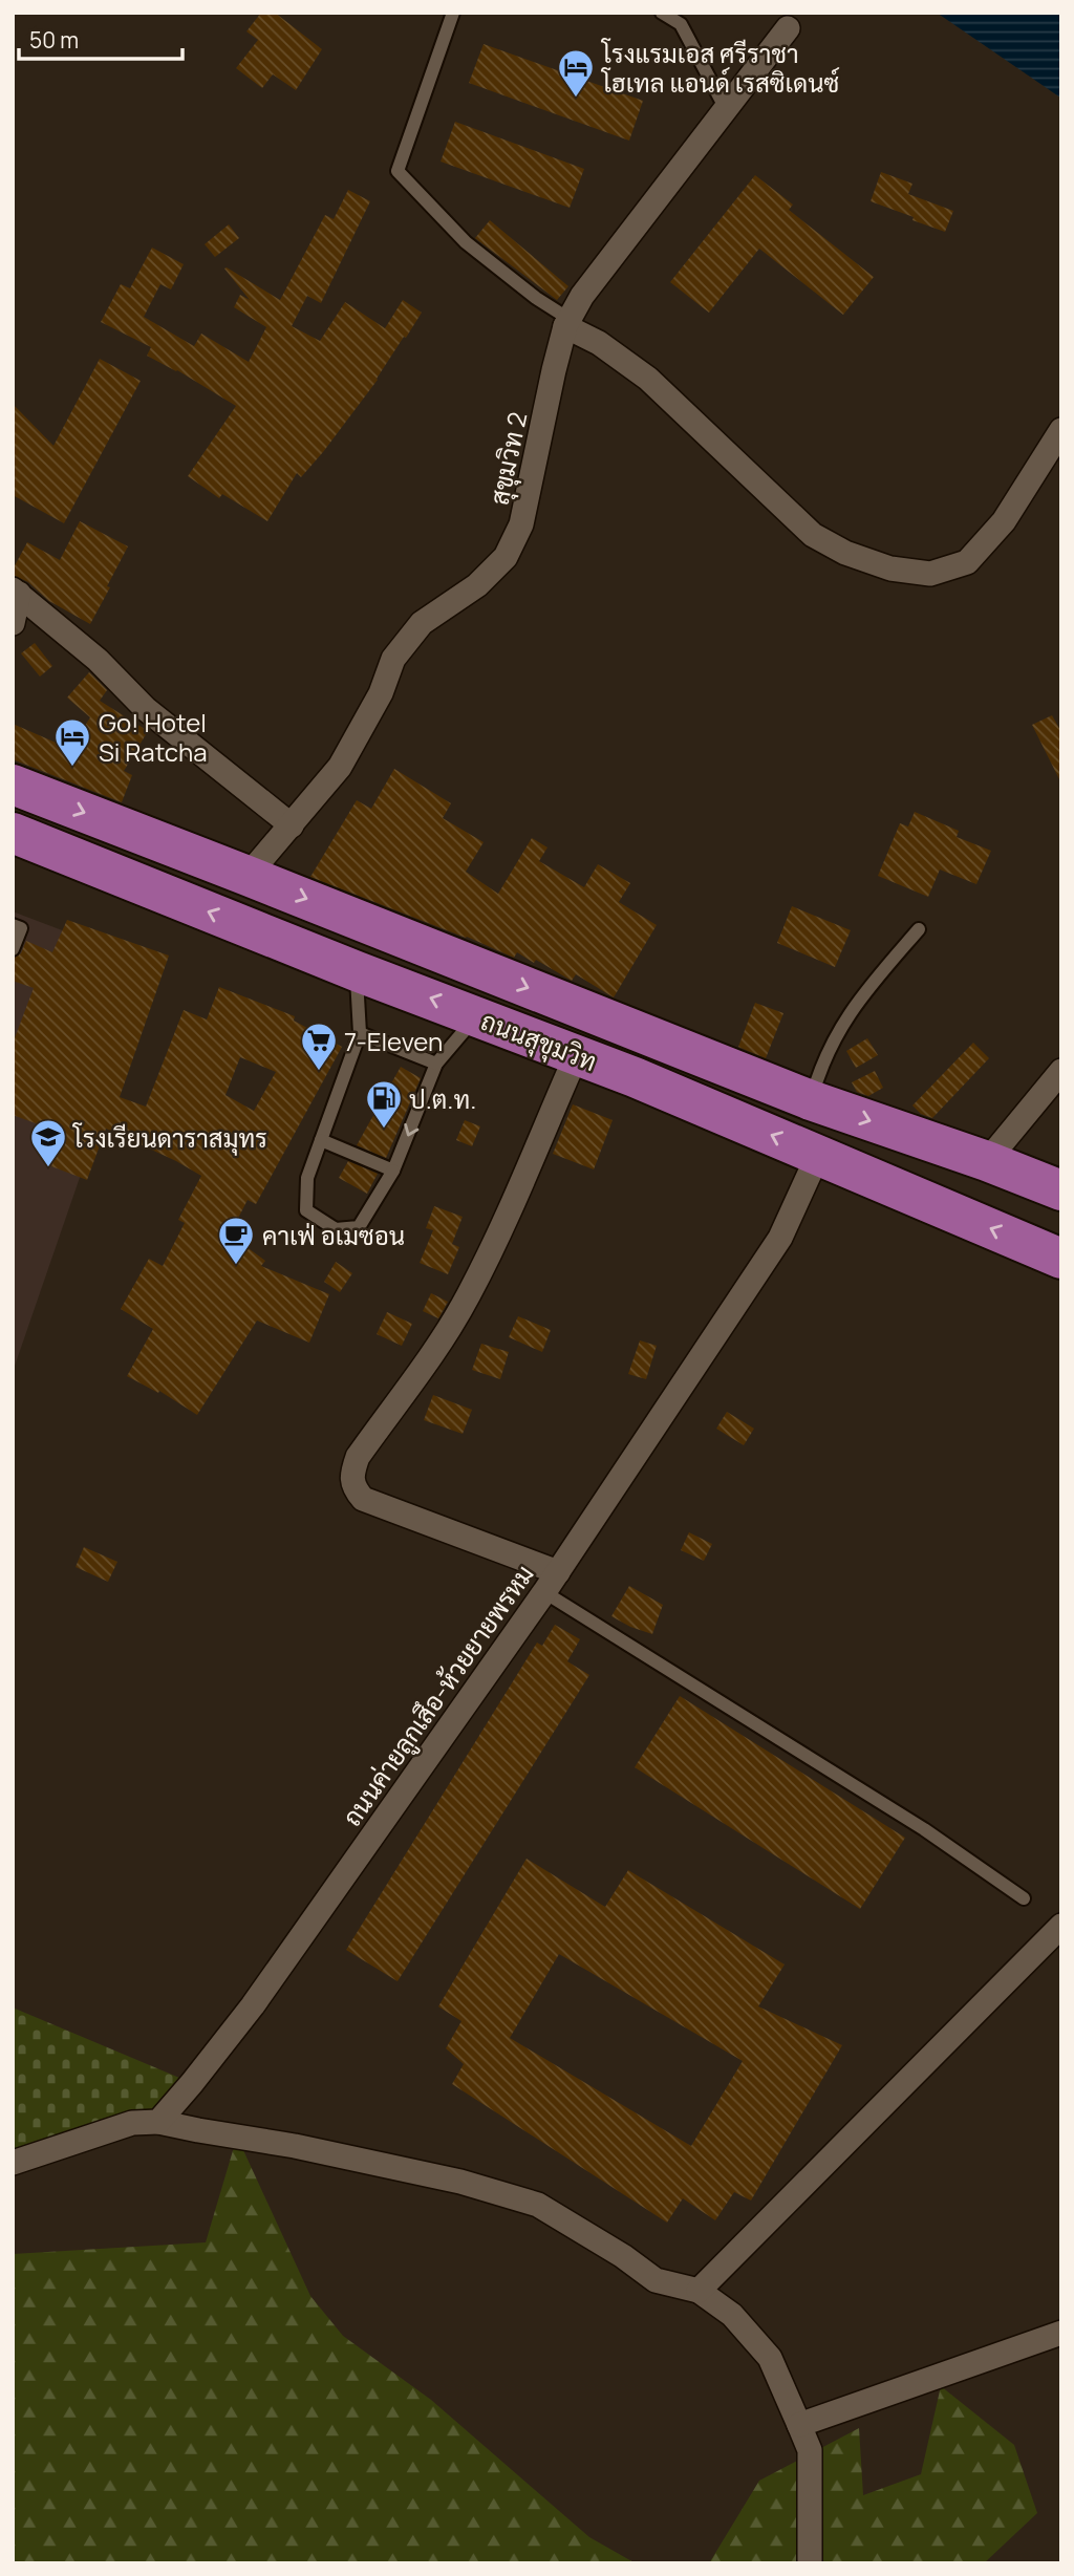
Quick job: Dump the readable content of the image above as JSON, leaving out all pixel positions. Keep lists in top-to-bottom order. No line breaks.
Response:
{"streets":{"highway":["ถนนสุขุมวิท"],"street":["สุขุมวิท 2","ถนนค่ายลูกเสึอ-ห้วยยายพรหม"]},"crossings":[["สุขุมวิท 2","ถนนสุขุมวิท"],["ถนนสุขุมวิท","ถนนค่ายลูกเสึอ-ห้วยยายพรหม"]],"places":{"hotel":["โรงแรมเอส ศรีราชา โฮเทล แอนด์ เรสซิเดนซ์","Go! Hotel Si Ratcha"],"supermarket":["7-Eleven"],"fuel station":["ป.ต.ท."],"school or university":["โรงเรียนดาราสมุทร"],"cafe":["คาเฟ่ อเมซอน"]},"scale_bar":"50 m"}
